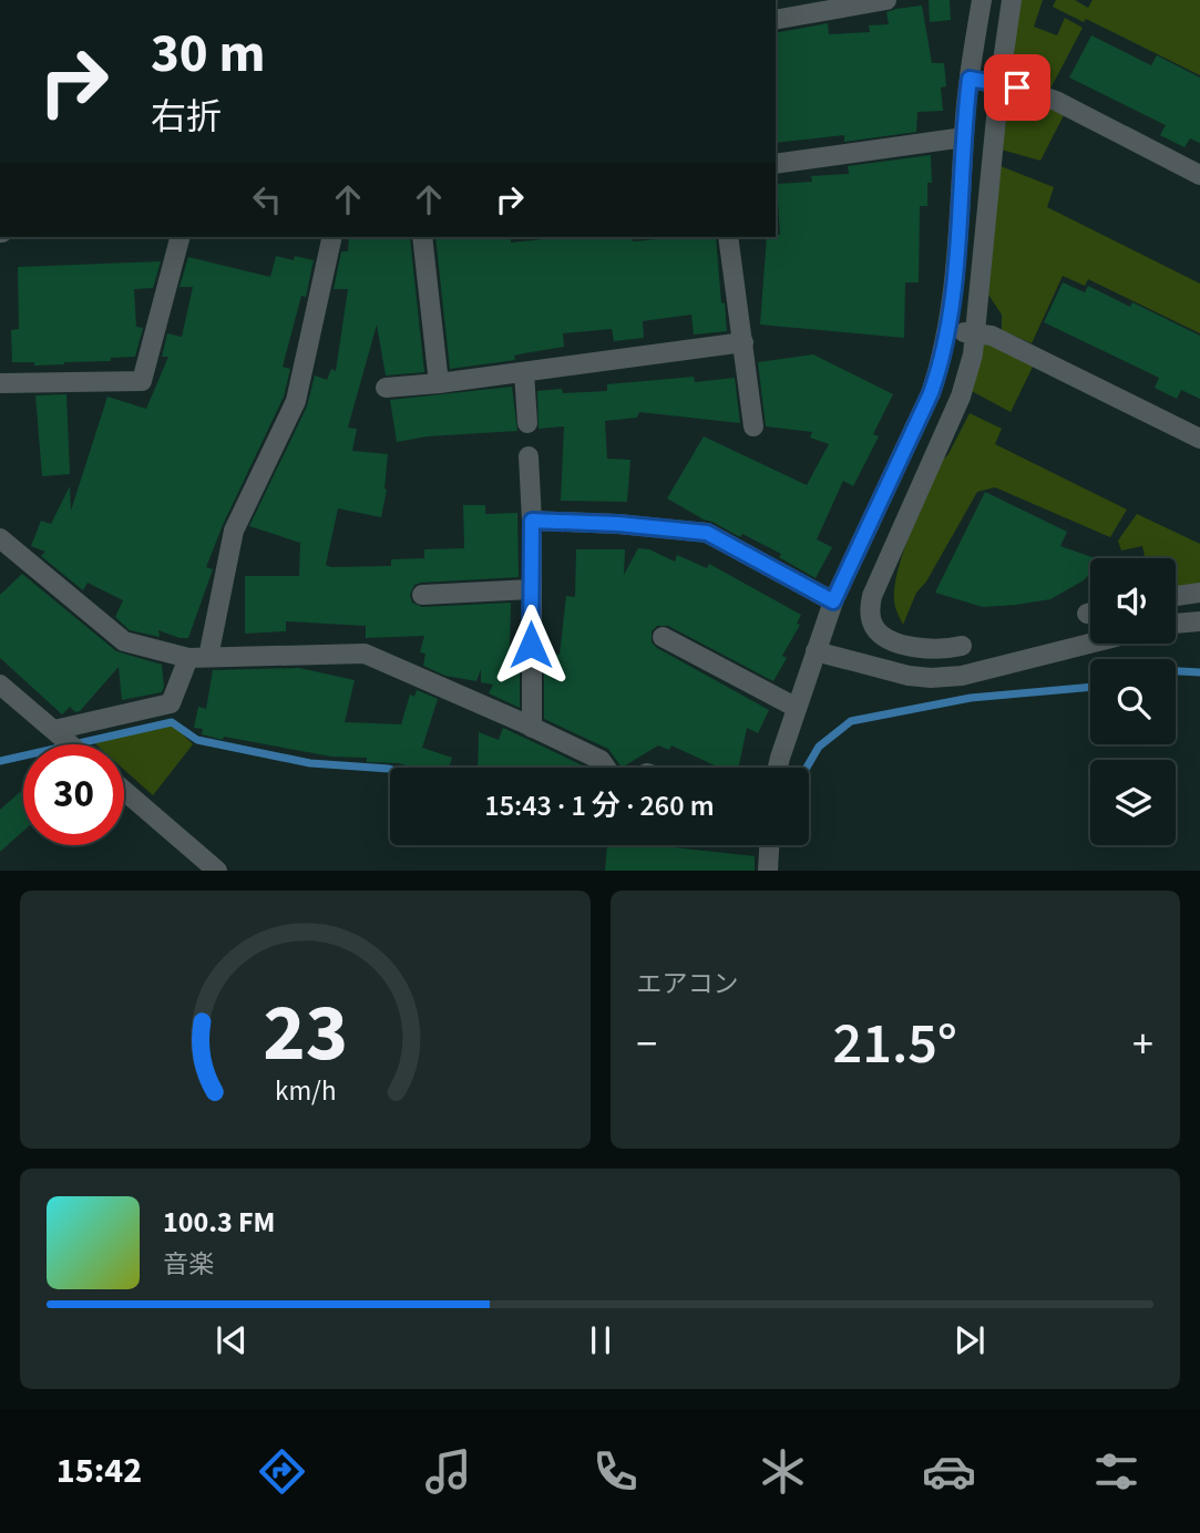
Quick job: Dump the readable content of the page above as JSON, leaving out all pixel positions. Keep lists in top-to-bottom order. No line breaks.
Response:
{"page":{"turn":["30 m","右折"],"limit":"30","trip":"15:43 · 1 分 · 260 m","tile":"エアコン","heat":["−","21.5°","+"],"song":["100.3 FM","音楽"],"tabs":"15:42","gauge":["23","km/h"]}}
